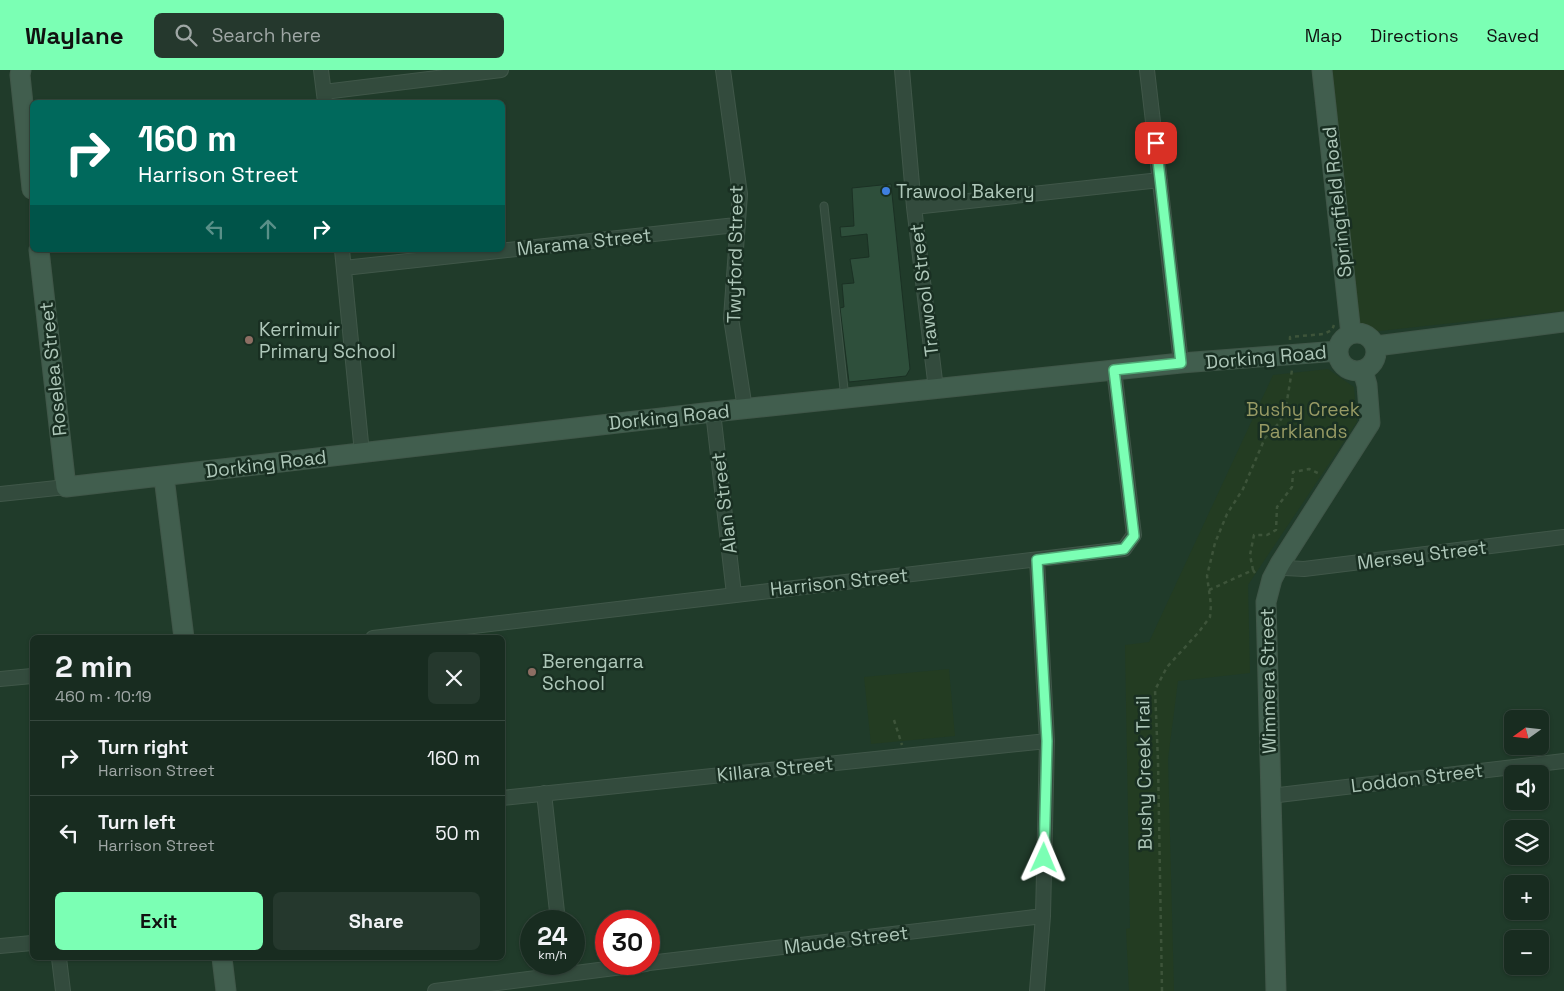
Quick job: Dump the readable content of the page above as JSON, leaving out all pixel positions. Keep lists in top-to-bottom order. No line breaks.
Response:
{"streets":{"street":["Springfield Road","Marama Street","Twyford Street","Trawool Street","Dorking Road","Roselea Street","Alan Street","Mersey Street","Harrison Street","Wimmera Street","Killara Street","Loddon Street","Maude Street"],"path":["Bushy Creek Trail"]},"crossings":[["Springfield Road","Dorking Road"],["Springfield Road","Wimmera Street"],["Marama Street","Twyford Street"],["Twyford Street","Dorking Road"],["Trawool Street","Dorking Road"],["Dorking Road","Roselea Street"],["Dorking Road","Alan Street"],["Dorking Road","Harrison Street"],["Dorking Road","Wimmera Street"],["Dorking Road","Bushy Creek Trail"],["Alan Street","Harrison Street"],["Mersey Street","Wimmera Street"],["Wimmera Street","Loddon Street"]],"parks":["Bushy Creek Parklands"],"places":["Trawool Bakery","Kerrimuir Primary School","Berengarra School"],"north":"left","page":{"header":"Waylane","search":"Search here","nav":["Map","Directions","Saved"],"turn":["160 m","Harrison Street"],"heading":["2 min","460 m · 10:19"],"map_buttons":["+","−"],"list":[{"name":"Turn right","note":"Harrison Street","value":"160 m"},{"name":"Turn left","note":"Harrison Street","value":"50 m"}],"buttons":["Exit","Share"],"speed":"24 km/h","limit":"30"}}
